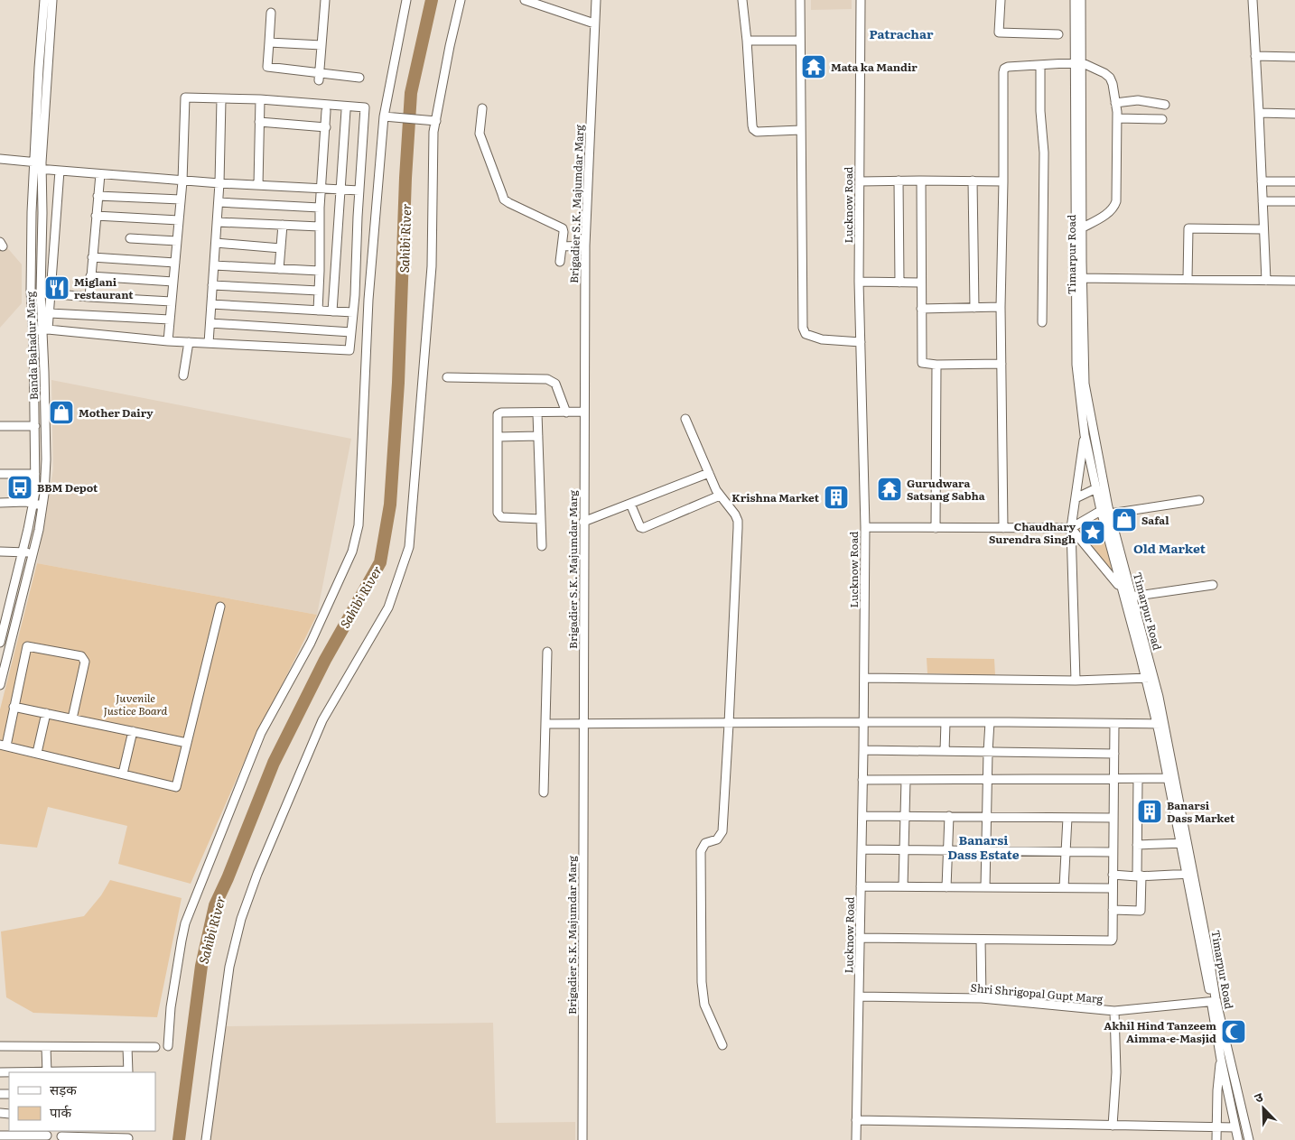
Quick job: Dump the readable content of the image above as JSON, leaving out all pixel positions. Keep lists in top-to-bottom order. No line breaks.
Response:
{"streets":{"street":["Brigadier S.K. Majumdar Marg","Lucknow Road","Timarpur Road","Banda Bahadur Marg","Shri Shrigopal Gupt Marg"]},"crossings":[["Lucknow Road","Shri Shrigopal Gupt Marg"],["Timarpur Road","Shri Shrigopal Gupt Marg"]],"districts":["Patrachar","Old Market","Banarsi Dass Estate"],"water":["Sahibi River"],"parks":["Juvenile Justice Board"],"places":{"temple":["Mata ka Mandir","Gurudwara Satsang Sabha"],"restaurant":["Miglani restaurant"],"shop":["Mother Dairy","Safal"],"bus stop":["BBM Depot"],"building":["Krishna Market","Banarsi Dass Market"],"place":["Chaudhary Surendra Singh"],"mosque":["Akhil Hind Tanzeem Aimma-e-Masjid"]},"legend":["सड़क","पार्क"],"north":"top left"}
